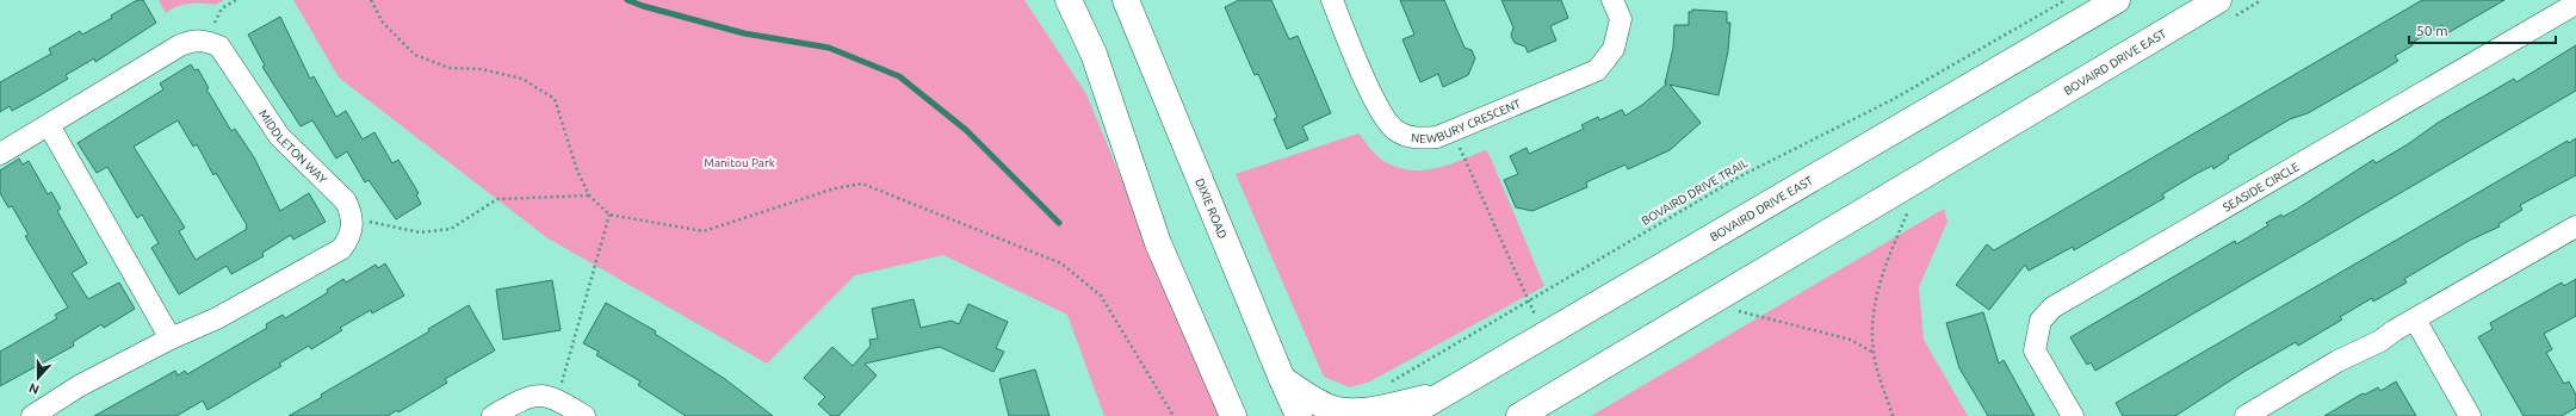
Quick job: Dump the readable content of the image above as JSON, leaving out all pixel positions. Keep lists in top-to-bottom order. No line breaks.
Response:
{"streets":{"main road":["BOVAIRD DRIVE EAST","DIXIE ROAD"],"street":["NEWBURY CRESCENT","MIDDLETON WAY","SEASIDE CIRCLE"],"path":["BOVAIRD DRIVE TRAIL"]},"parks":["Manitou Park"],"scale_bar":"50 m","north":"bottom"}
